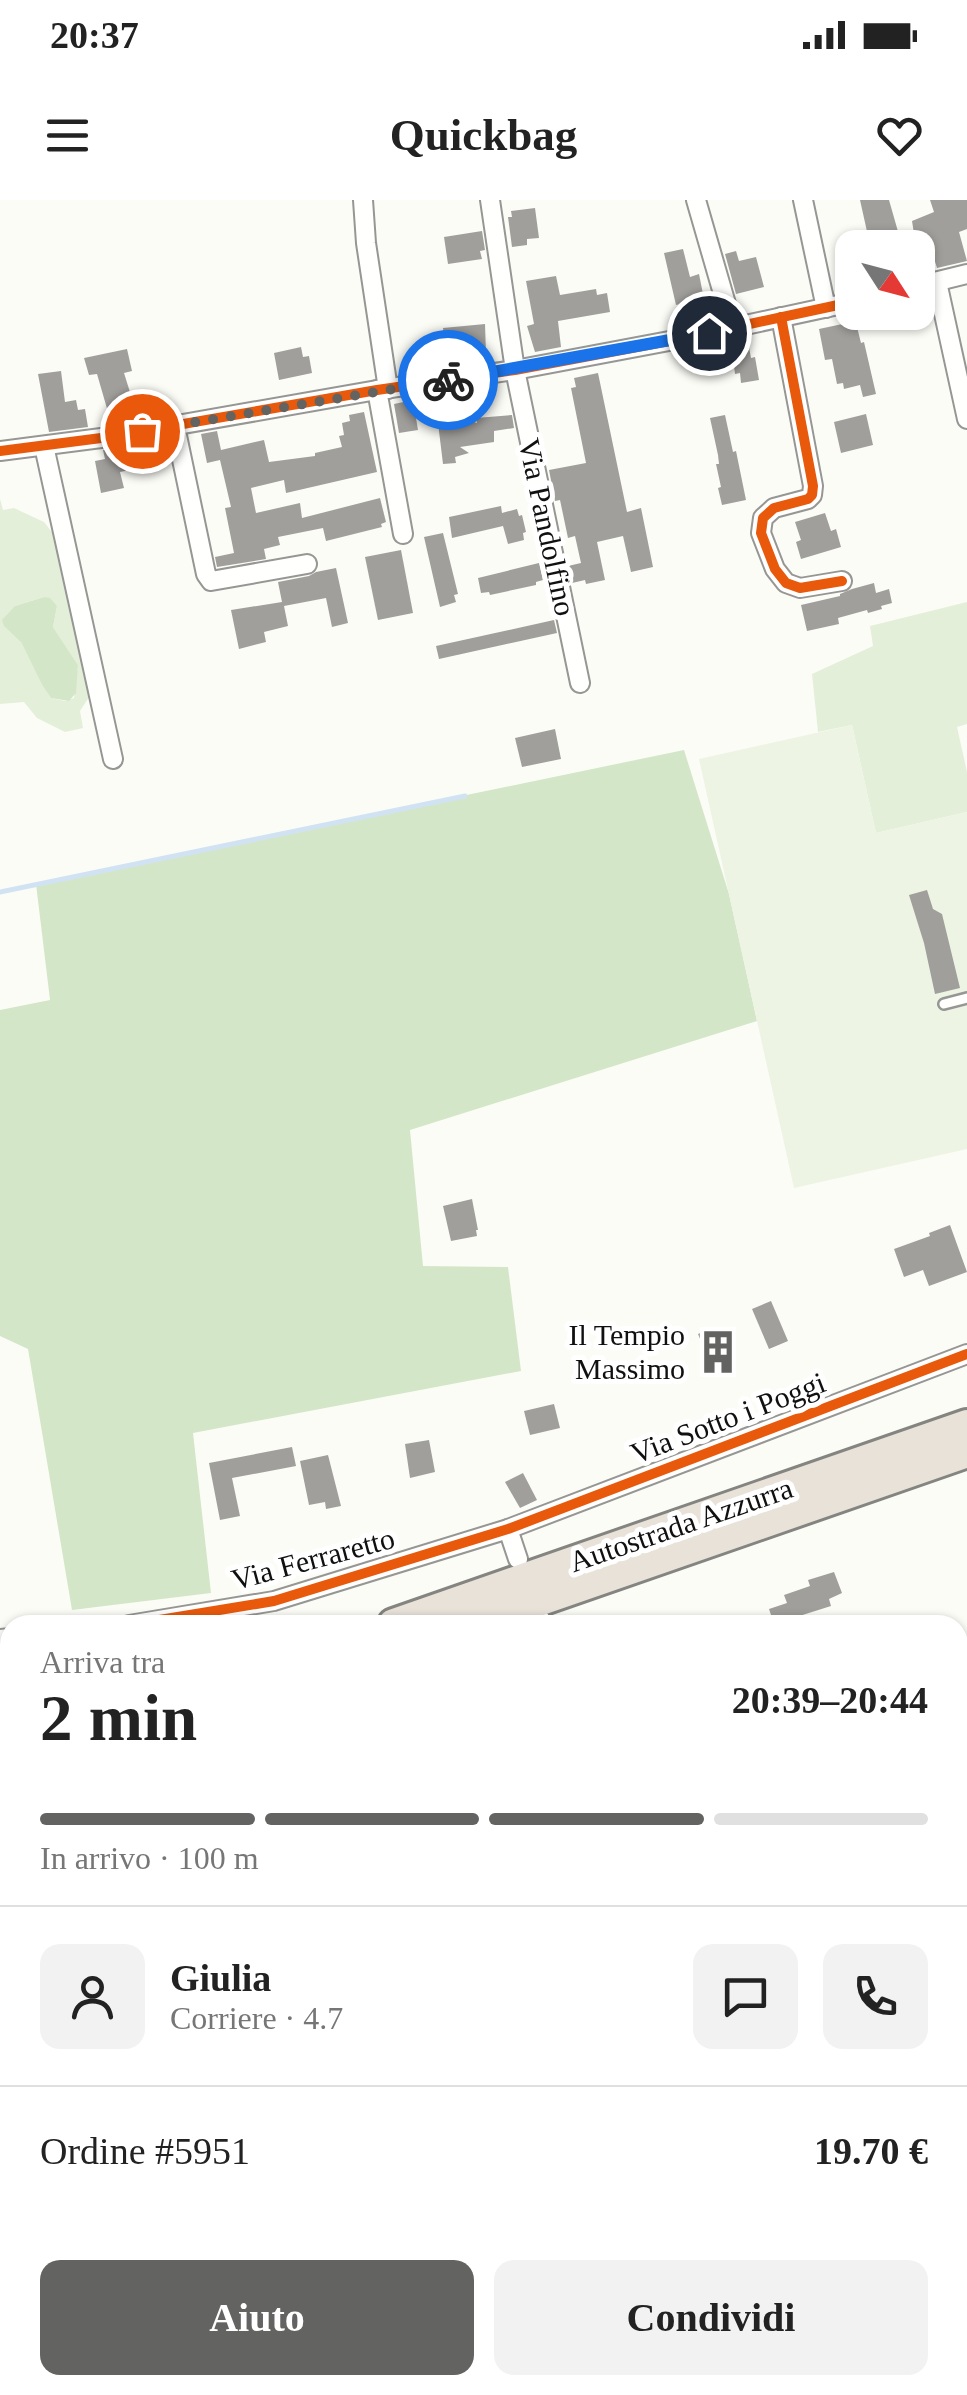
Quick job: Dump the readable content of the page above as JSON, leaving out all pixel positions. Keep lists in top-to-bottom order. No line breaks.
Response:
{"streets":{"highway":["Autostrada Azzurra"],"street":["Via Pandolfino","Via Sotto i Poggi","Via Ferraretto"]},"crossings":[["Via Sotto i Poggi","Via Ferraretto"]],"places":{"building":["Il Tempio Massimo"]},"north":"bottom right","page":{"status":"20:37","header":"Quickbag","heading":["2 min","Arriva tra","20:39–20:44"],"panel":["Giulia","Corriere · 4.7","Ordine #5951","19.70 €"],"bar":"In arrivo · 100 m","buttons":["Aiuto","Condividi"]}}
